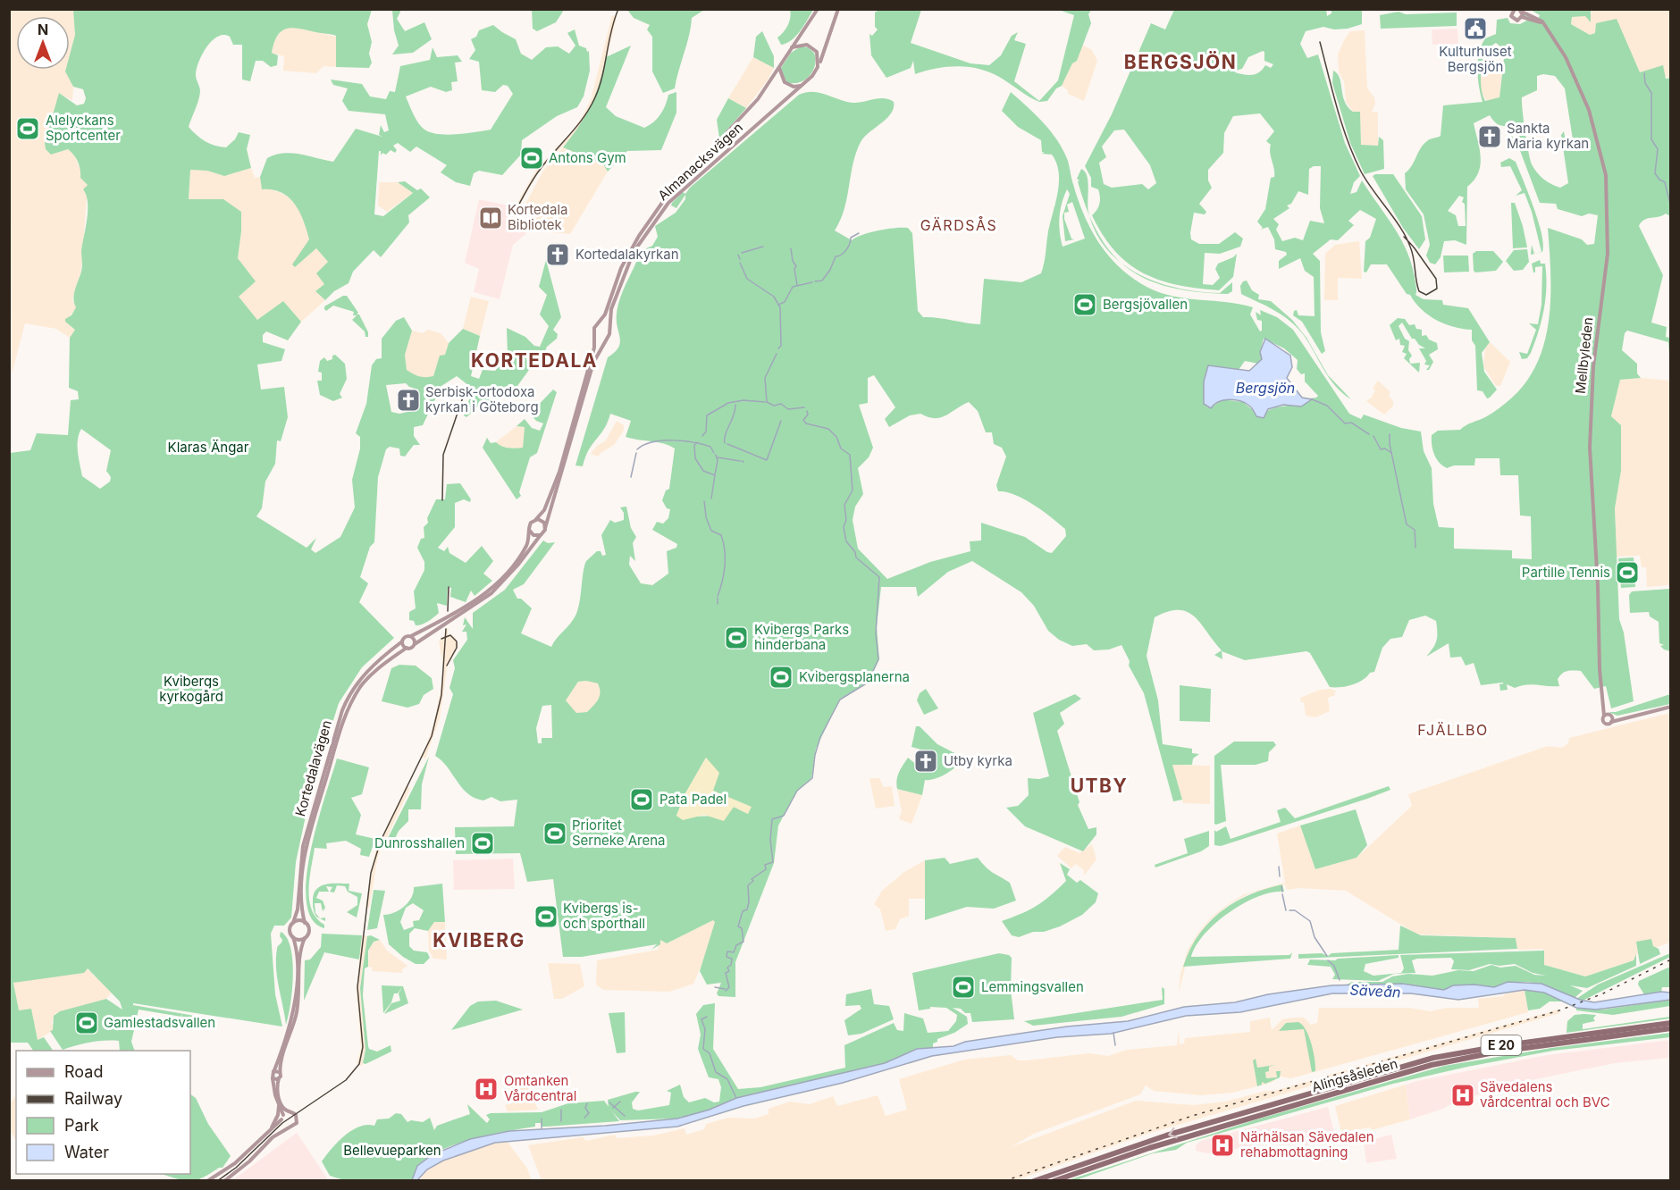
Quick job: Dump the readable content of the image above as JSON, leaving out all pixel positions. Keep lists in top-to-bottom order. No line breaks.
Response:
{"streets":{"highway":["E 20","Alingsåsleden"],"main road":["Almanacksvägen","Mellbyleden","Kortedalavägen"]},"crossings":[["Almanacksvägen","Kortedalavägen"]],"districts":["BERGSJÖN","GÄRDSÅS","KORTEDALA","FJÄLLBO","UTBY","KVIBERG"],"water":["Bergsjön","Säveån"],"parks":["Klaras Ängar","Kvibergs kyrkogård","Bellevueparken"],"places":{"public building":["Kulturhuset Bergsjön"],"sports":["Alelyckans Sportcenter","Antons Gym","Bergsjövallen","Partille Tennis","Kvibergs Parks hinderbana","Kvibergsplanerna","Pata Padel","Prioritet Serneke Arena","Dunrosshallen","Kvibergs is- och sporthall","Lemmingsvallen","Gamlestadsvallen"],"church":["Sankta Maria kyrkan","Kortedalakyrkan","Serbisk-ortodoxa kyrkan i Göteborg","Utby kyrka"],"library":["Kortedala Bibliotek"],"hospital":["Omtanken Vårdcentral","Sävedalens vårdcentral och BVC","Närhälsan Sävedalen rehabmottagning"]},"legend":["Road","Railway","Park","Water"],"north":"top"}
